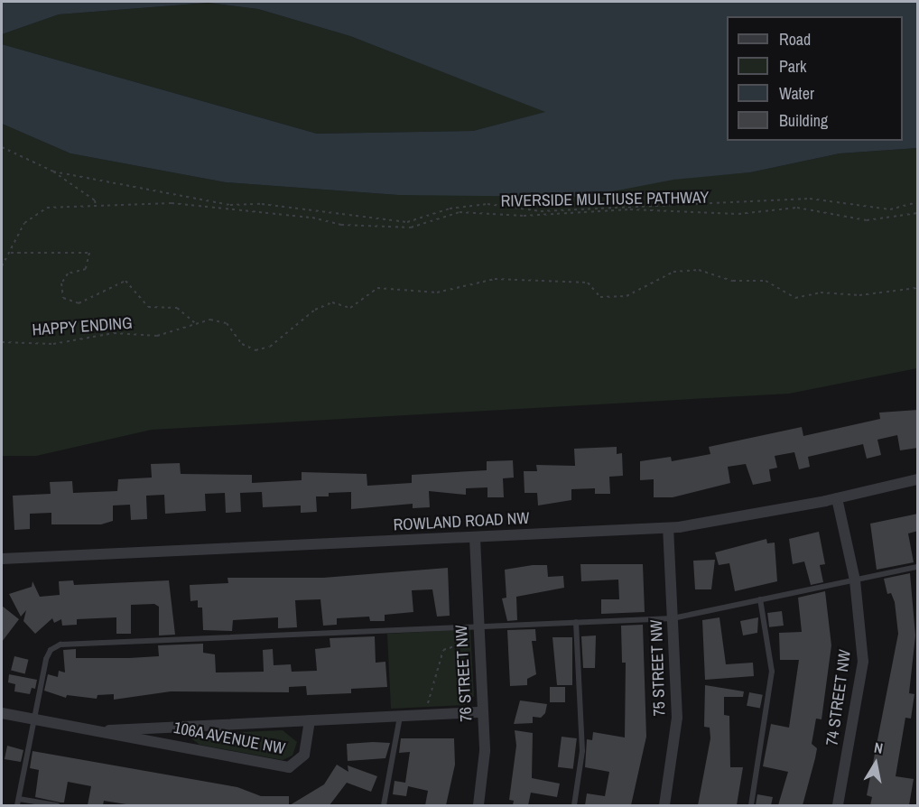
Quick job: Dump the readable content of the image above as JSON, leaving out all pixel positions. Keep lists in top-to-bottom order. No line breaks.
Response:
{"streets":{"street":["ROWLAND ROAD NW","75 STREET NW","76 STREET NW","74 STREET NW","106A AVENUE NW"],"path":["RIVERSIDE MULTIUSE PATHWAY","HAPPY ENDING"]},"crossings":[["ROWLAND ROAD NW","75 STREET NW"],["ROWLAND ROAD NW","76 STREET NW"],["ROWLAND ROAD NW","74 STREET NW"],["76 STREET NW","106A AVENUE NW"]],"legend":["Road","Park","Water","Building"],"north":"top"}
